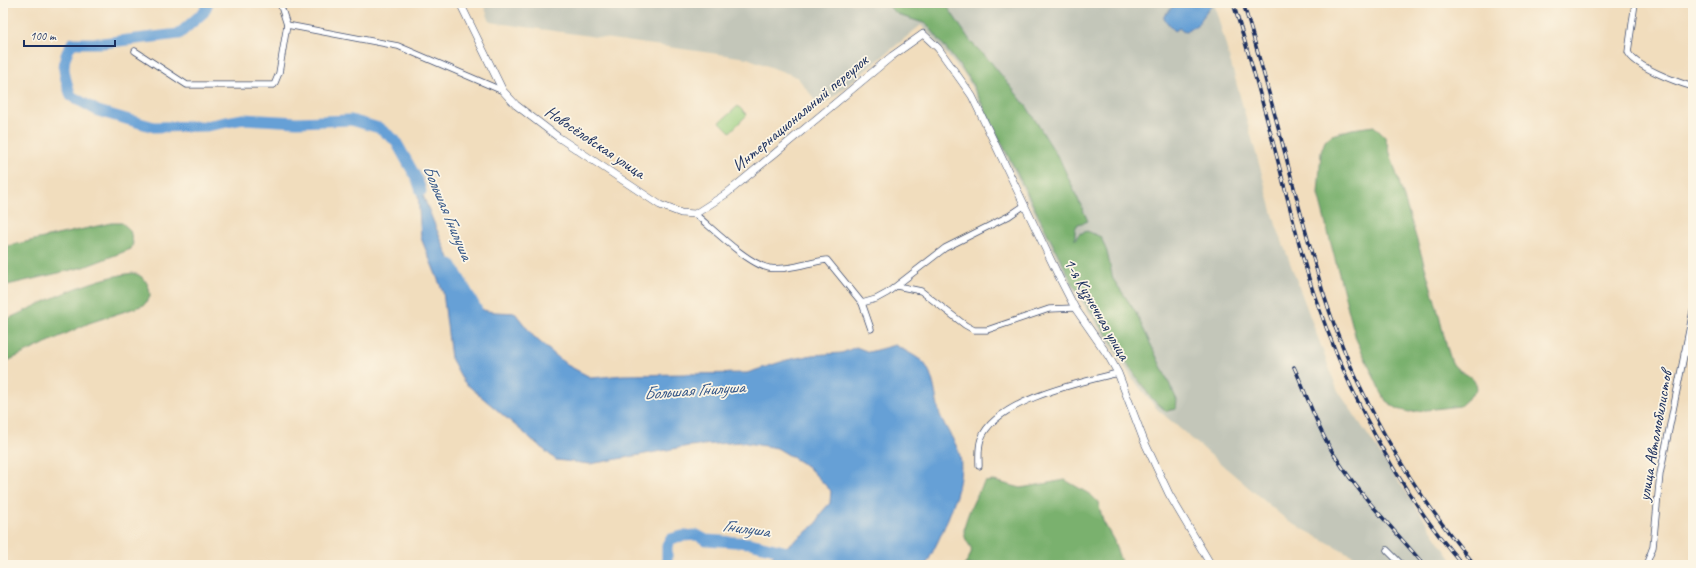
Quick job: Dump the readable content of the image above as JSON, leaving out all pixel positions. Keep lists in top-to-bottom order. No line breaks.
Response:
{"streets":{"street":["Интернациональный переулок","Новосёловская улица","1-я Кузнечная улица","улица Автомобилистов"]},"crossings":[["Интернациональный переулок","Новосёловская улица"],["Интернациональный переулок","1-я Кузнечная улица"]],"water":["Большая Гнилуша","Гнилуша"],"scale_bar":"100 m"}
